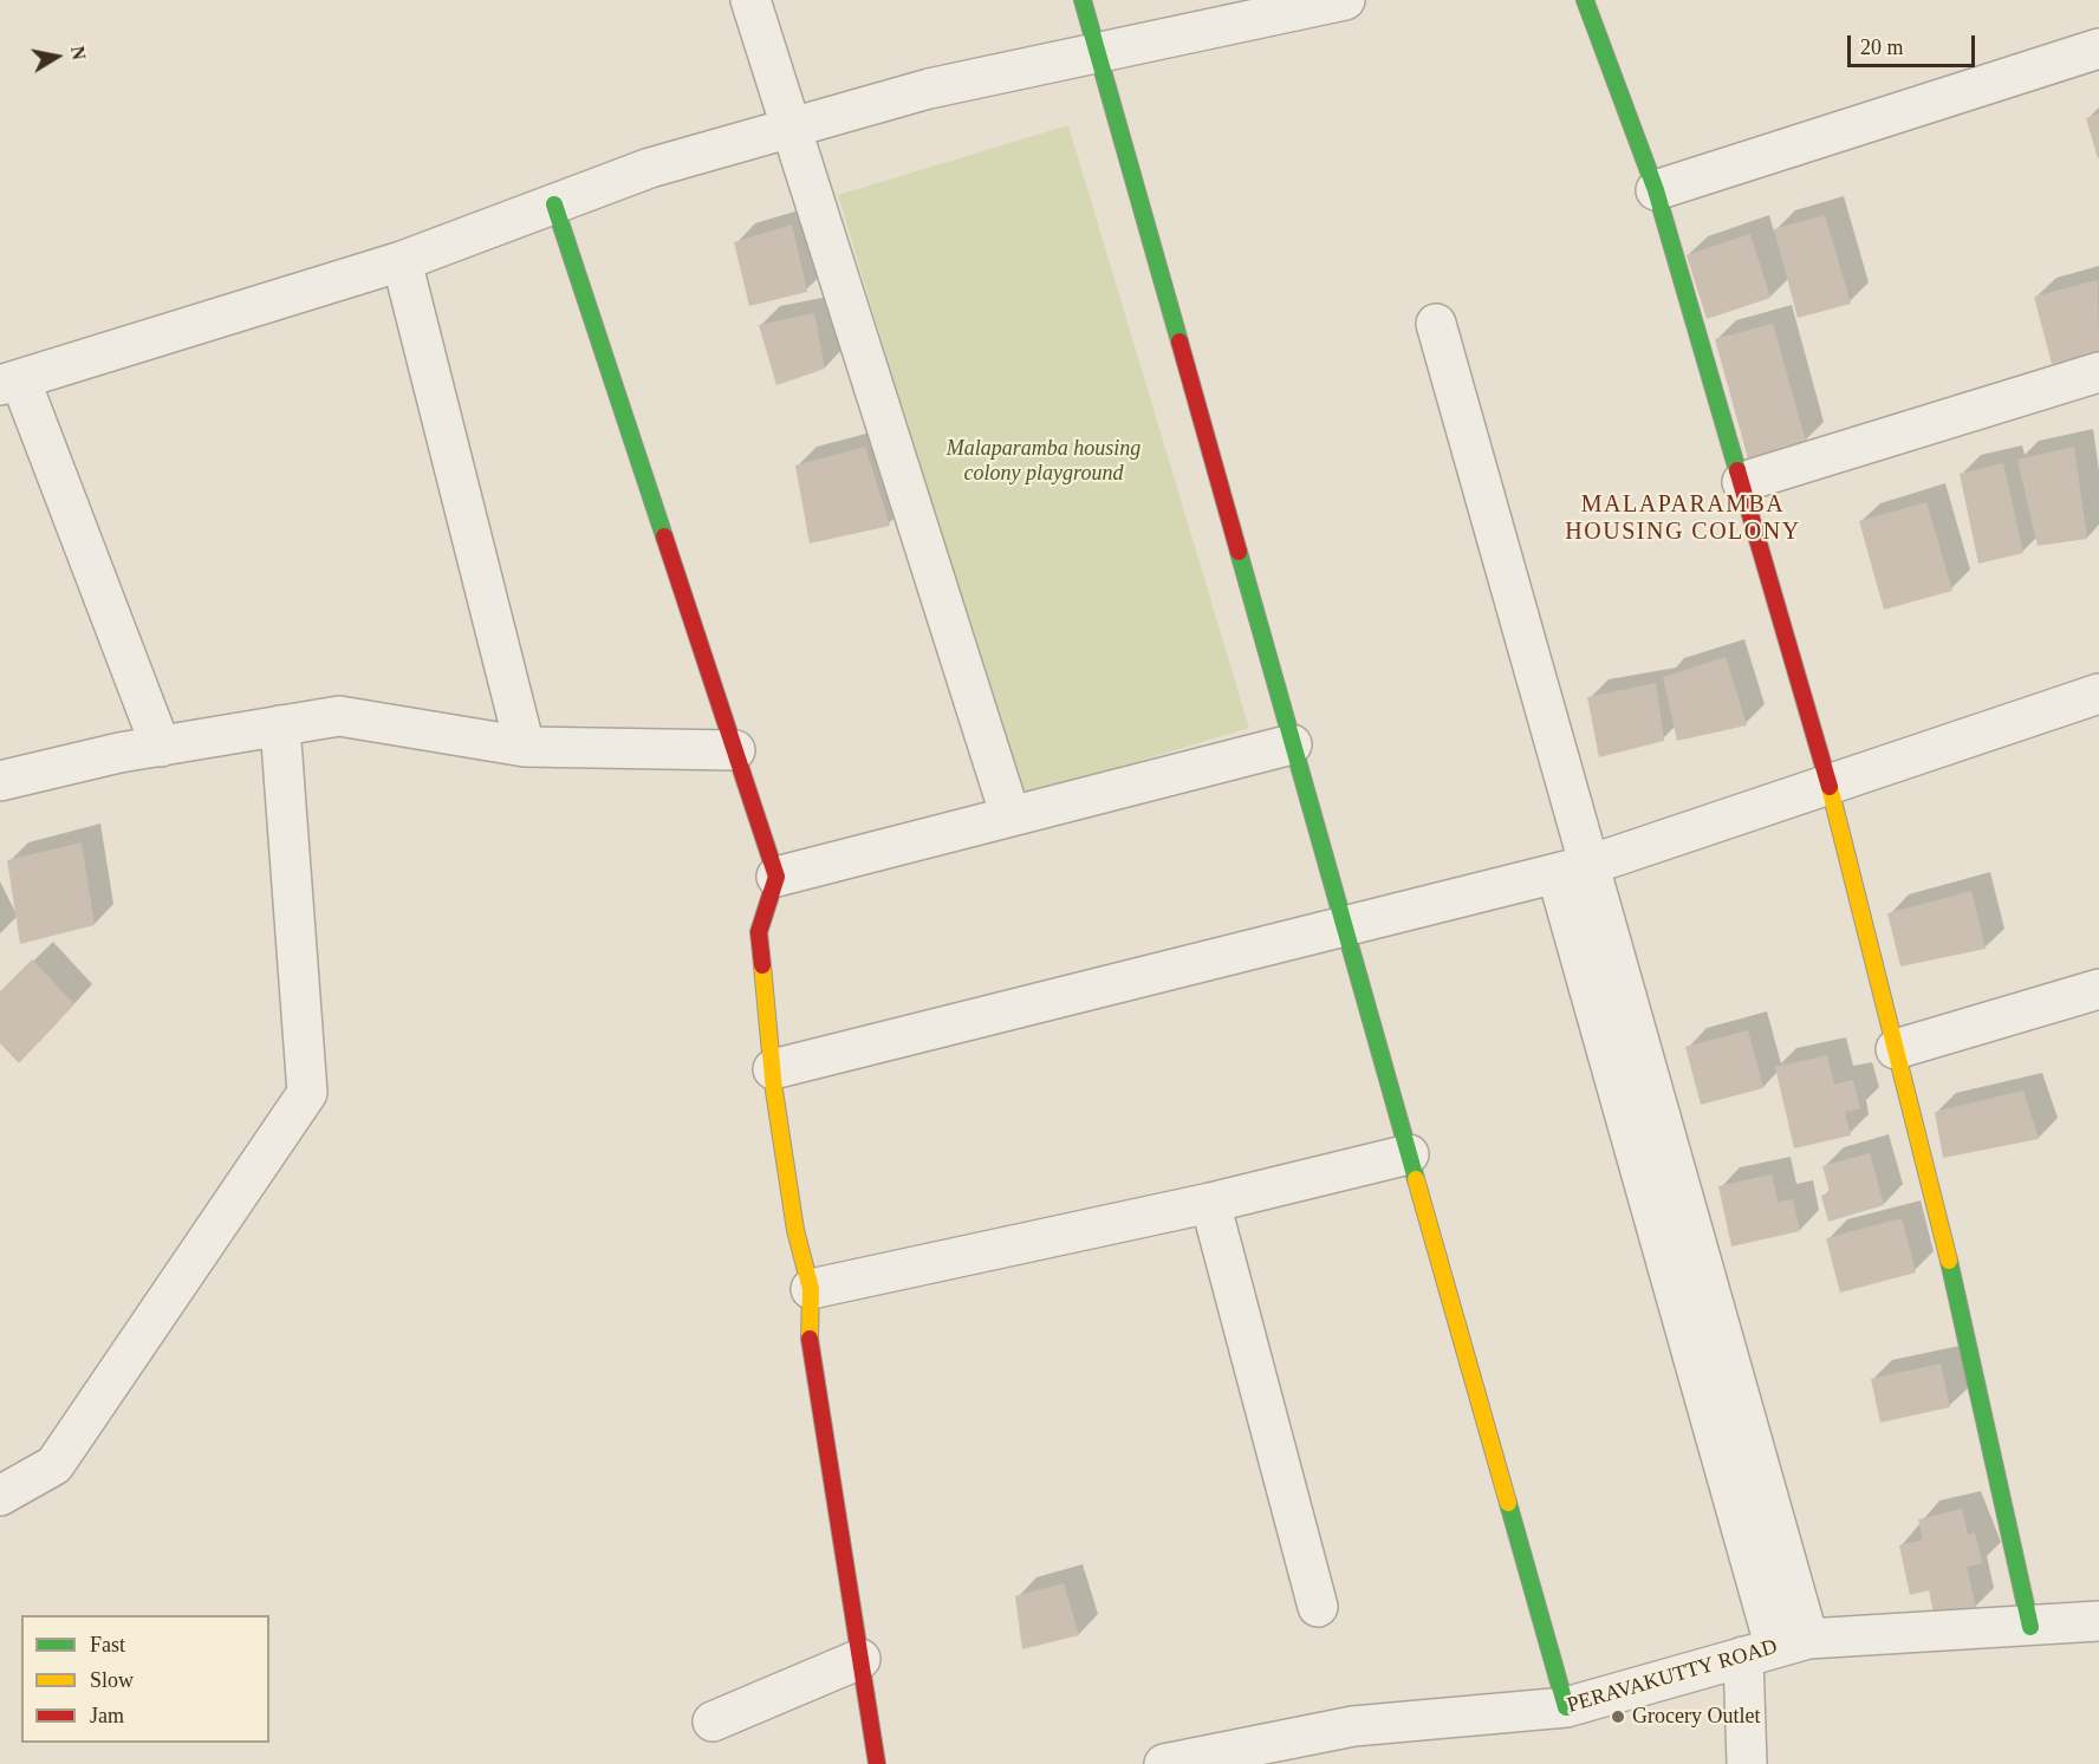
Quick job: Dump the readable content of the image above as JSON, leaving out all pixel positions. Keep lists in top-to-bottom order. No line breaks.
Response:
{"streets":{"street":["PERAVAKUTTY ROAD"]},"districts":["MALAPARAMBA HOUSING COLONY"],"parks":["Malaparamba housing colony playground"],"places":["Grocery Outlet"],"legend":["Fast","Slow","Jam"],"scale_bar":"20 m","north":"right"}
